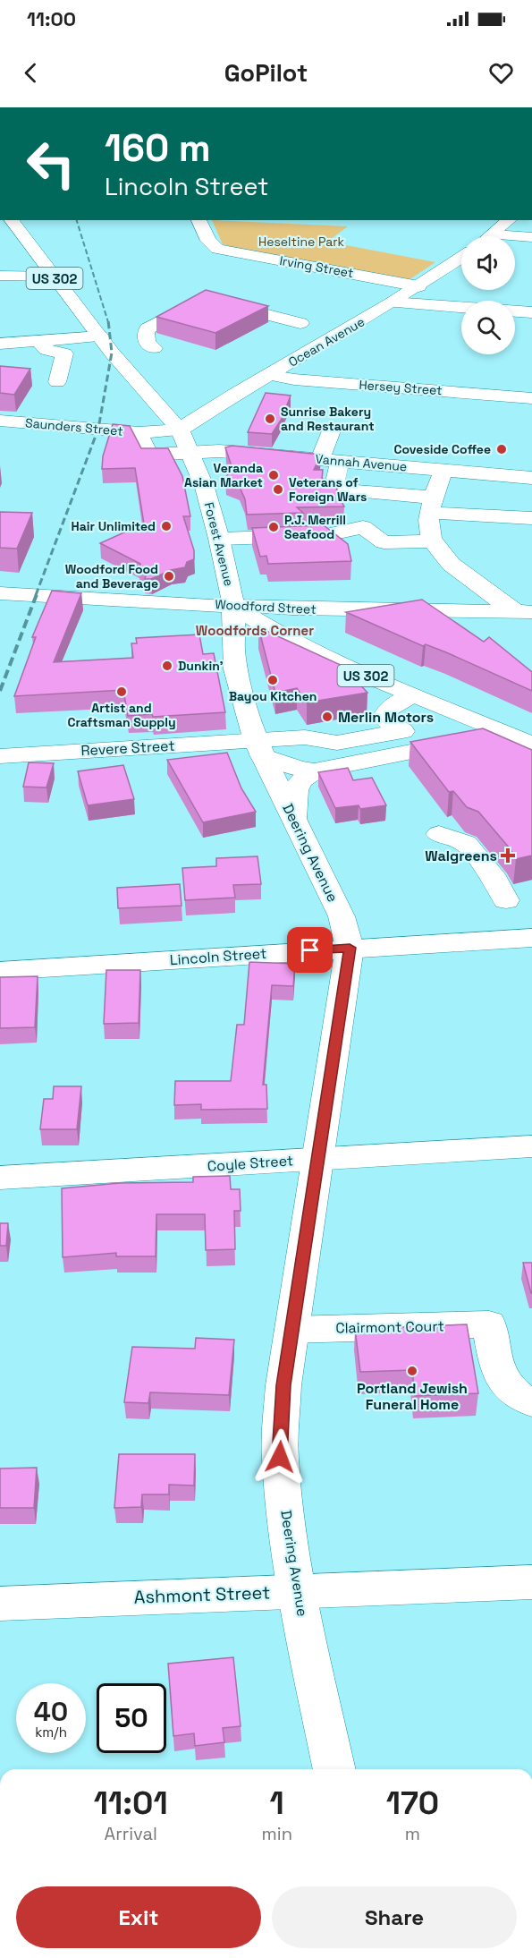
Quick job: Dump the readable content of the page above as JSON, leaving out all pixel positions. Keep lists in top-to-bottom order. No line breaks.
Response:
{"streets":{"main road":["Irving Street","US 302","Ocean Avenue","Hersey Street","Saunders Street","Vannah Avenue","Forest Avenue","Woodford Street","Revere Street","Deering Avenue","Lincoln Street","Coyle Street","Clairmont Court","Ashmont Street"]},"crossings":[["Irving Street","Ocean Avenue"],["Ocean Avenue","Hersey Street"],["Ocean Avenue","Saunders Street"],["Ocean Avenue","Forest Avenue"],["Saunders Street","Vannah Avenue"],["Saunders Street","Forest Avenue"],["Vannah Avenue","Forest Avenue"],["Forest Avenue","Woodford Street"],["Forest Avenue","Revere Street"],["Forest Avenue","Deering Avenue"],["Woodford Street","Deering Avenue"],["Revere Street","Deering Avenue"],["Deering Avenue","Lincoln Street"],["Deering Avenue","Coyle Street"],["Deering Avenue","Clairmont Court"],["Deering Avenue","Ashmont Street"]],"districts":["Woodfords Corner"],"parks":["Heseltine Park"],"places":{"other":["Sunrise Bakery and Restaurant","Coveside Coffee","Veranda Asian Market","Veterans of Foreign Wars","Hair Unlimited","P.J. Merrill Seafood","Woodford Food and Beverage","Dunkin'","Bayou Kitchen","Artist and Craftsman Supply","Merlin Motors","Portland Jewish Funeral Home"],"health":["Walgreens"]},"page":{"status":"11:00","header":"GoPilot","turn":["160 m","Lincoln Street"],"speed":"40 km/h","limit":"50","eta":["11:01","Arrival","1","min","170","m"],"buttons":["Exit","Share"]}}
